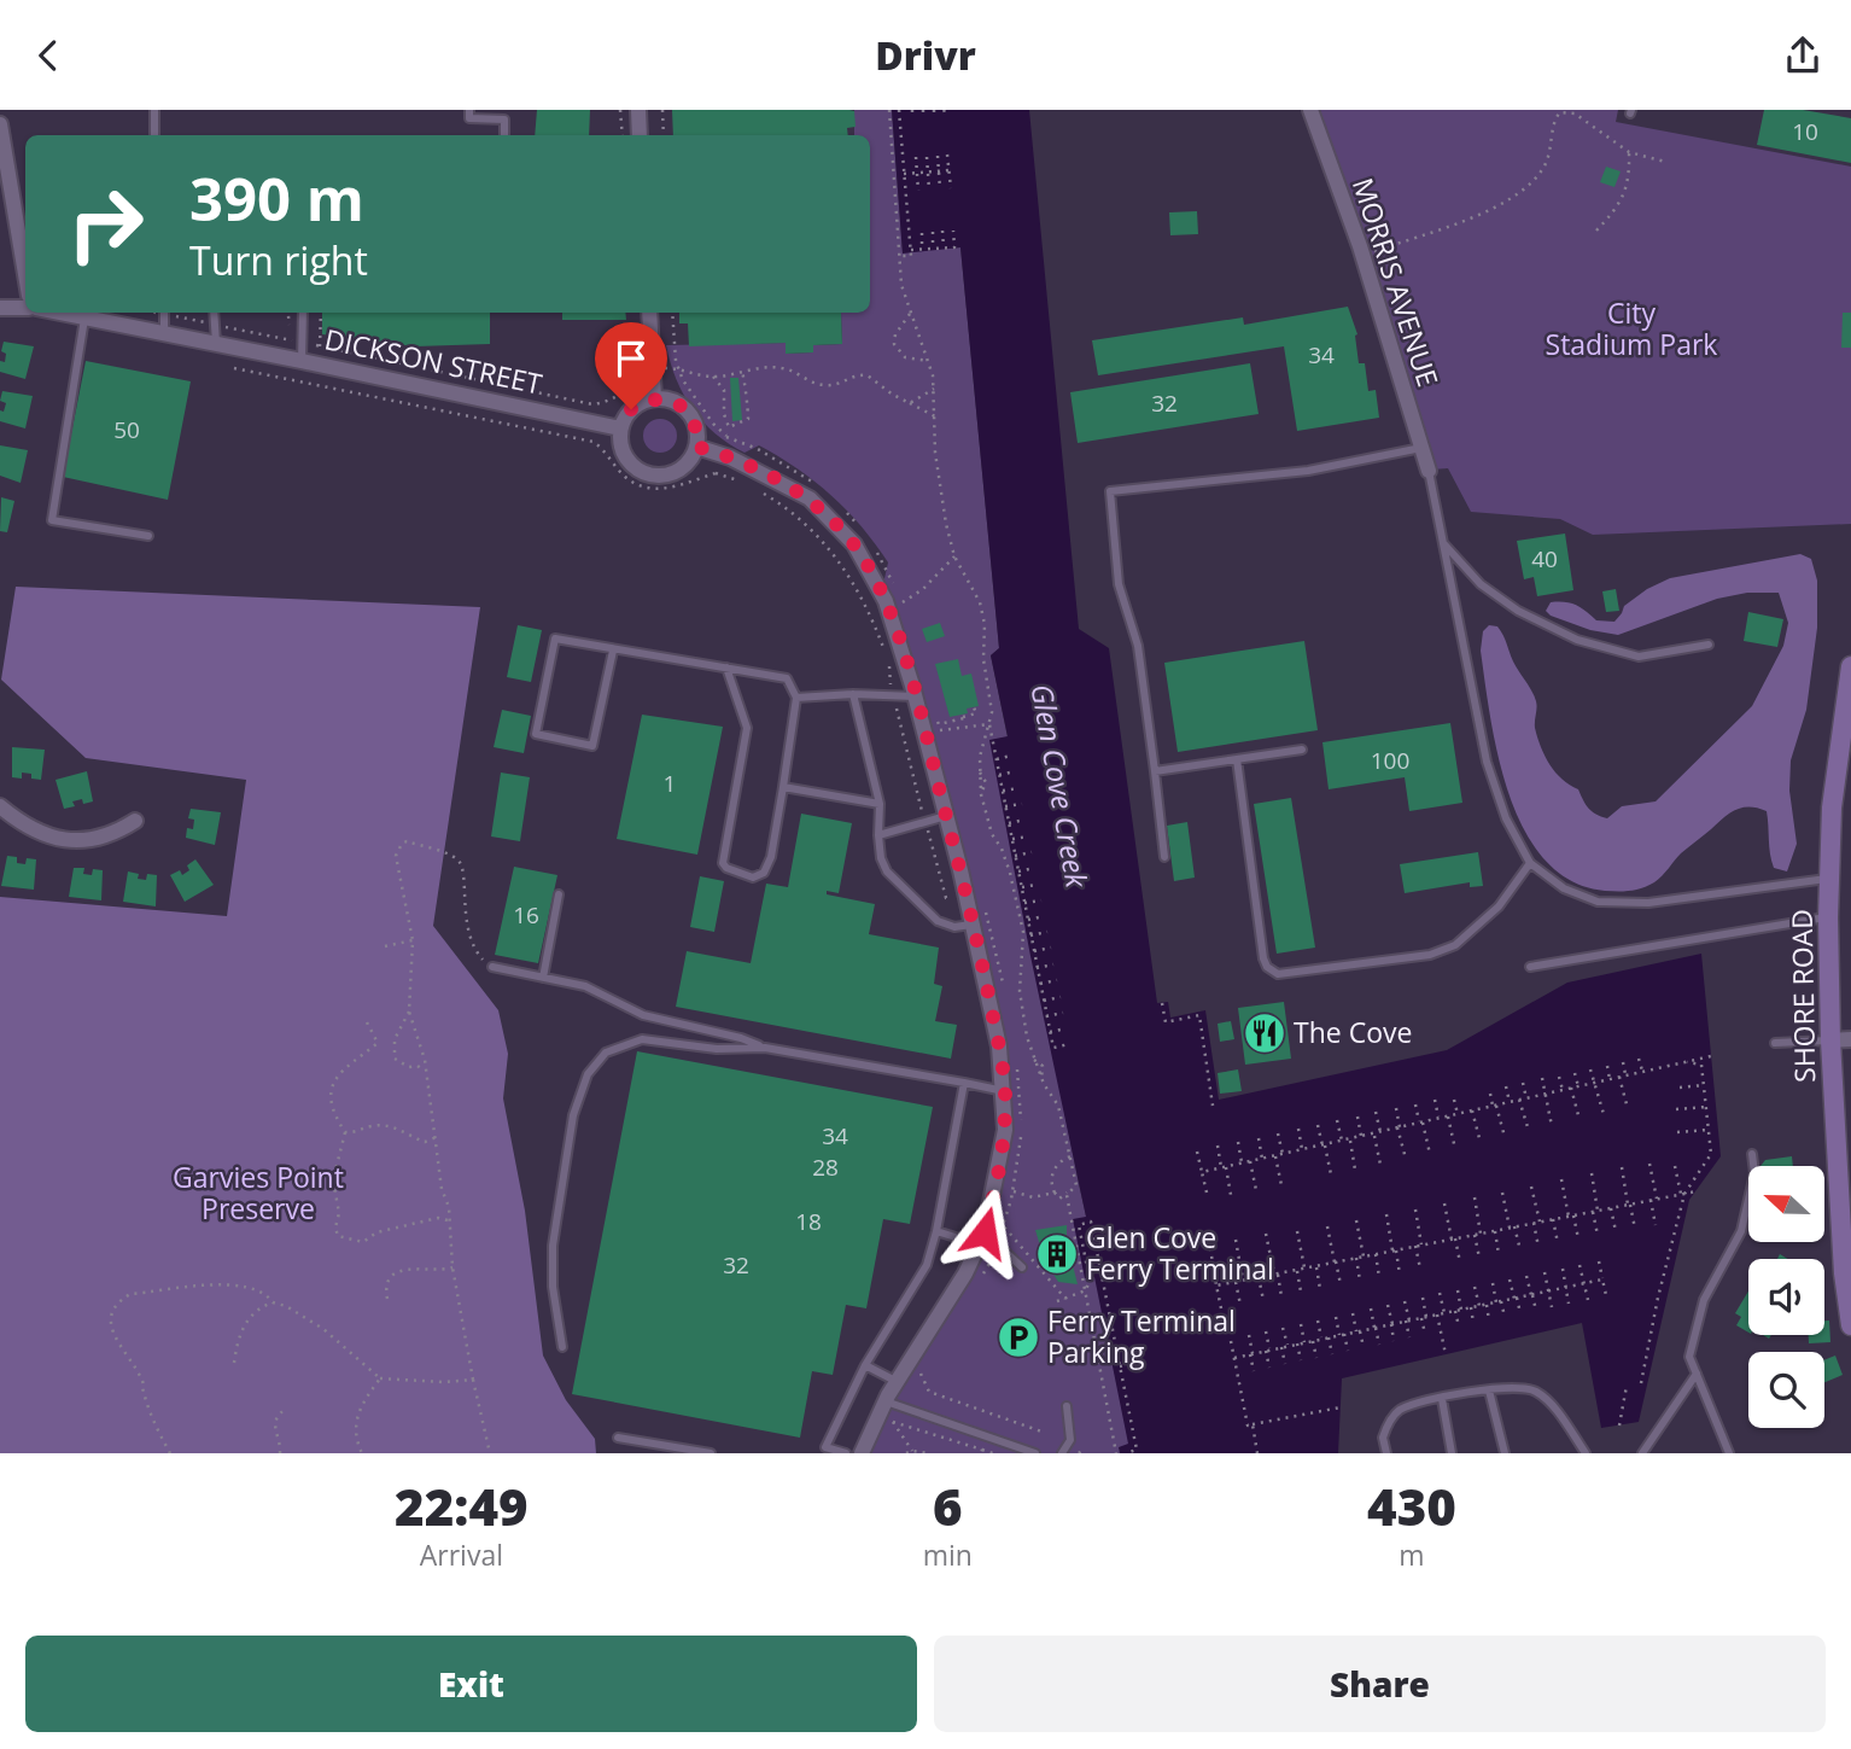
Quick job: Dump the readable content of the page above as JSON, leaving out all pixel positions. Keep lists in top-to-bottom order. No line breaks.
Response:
{"streets":{"main road":["SHORE ROAD"],"street":["MORRIS AVENUE","DICKSON STREET"]},"water":["Glen Cove Creek"],"parks":["City Stadium Park","Garvies Point Preserve"],"places":{"restaurant":["The Cove"],"building":["Glen Cove Ferry Terminal"],"parking":["Ferry Terminal Parking"]},"house_numbers":["10","34","32","50","40","100","1","16","34","28","18","32"],"north":"left","page":{"header":"Drivr","turn":["390 m","Turn right"],"eta":["22:49","Arrival","6","min","430","m"],"buttons":["Exit","Share"]}}
